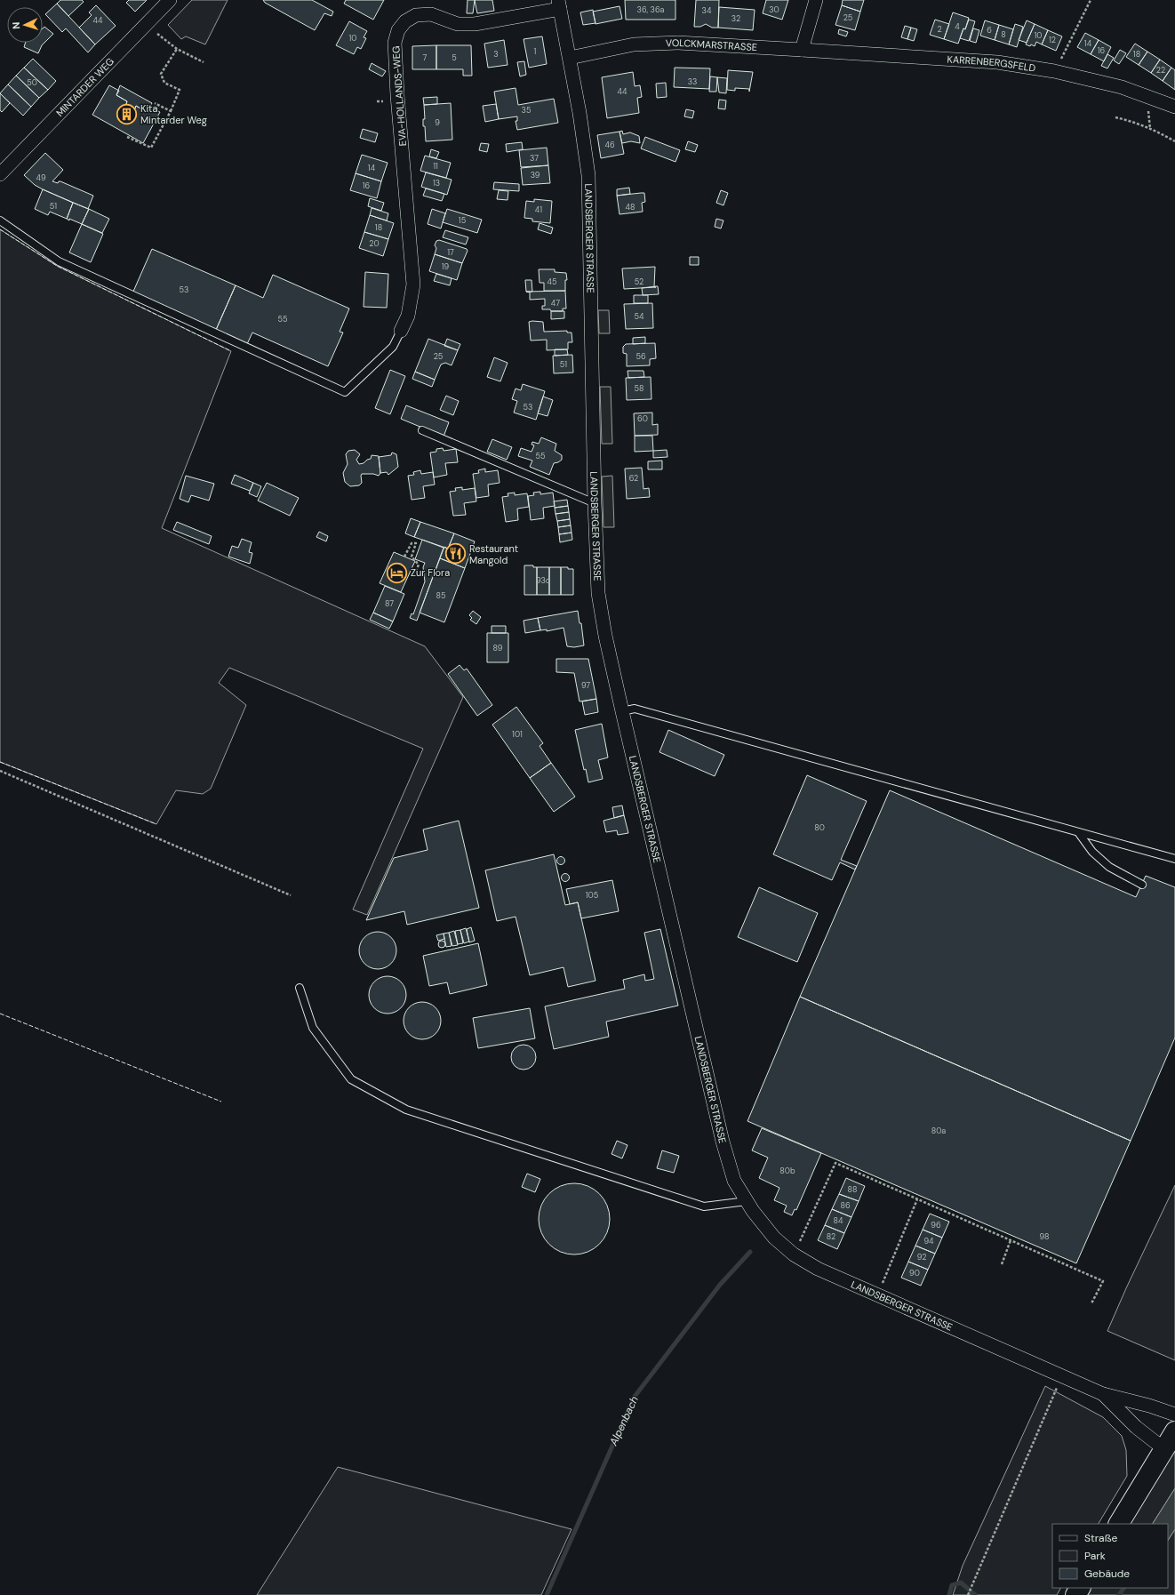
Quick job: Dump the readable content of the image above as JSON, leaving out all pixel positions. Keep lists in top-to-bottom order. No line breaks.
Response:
{"streets":{"street":["VOLCKMARSTRASSE","KARRENBERGSFELD","MINTARDER WEG","EVA-HOLLANDS-WEG","LANDSBERGER STRASSE"]},"crossings":[["VOLCKMARSTRASSE","KARRENBERGSFELD"],["VOLCKMARSTRASSE","LANDSBERGER STRASSE"],["EVA-HOLLANDS-WEG","LANDSBERGER STRASSE"]],"water":["Alpenbach"],"places":{"building":["Kita Mintarder Weg"],"restaurant":["Restaurant Mangold"],"hotel":["Zur Flora"]},"house_numbers":["36, 36a","30","34","25","32","44","4","2","6","8","10","10","12","14","16","1","3","18","7","5","22","33","50","44","35","9","46","37","11","14","39","49","13","16","51","48","41","15","18","20","17","19","45","52","53","47","54","55","25","56","51","58","53","60","55","62","93c","85","87","89","97","101","80","105","80a","80b","88","86","84","96","82","98","94","92","90"],"legend":["Straße","Park","Gebäude"],"north":"left"}
